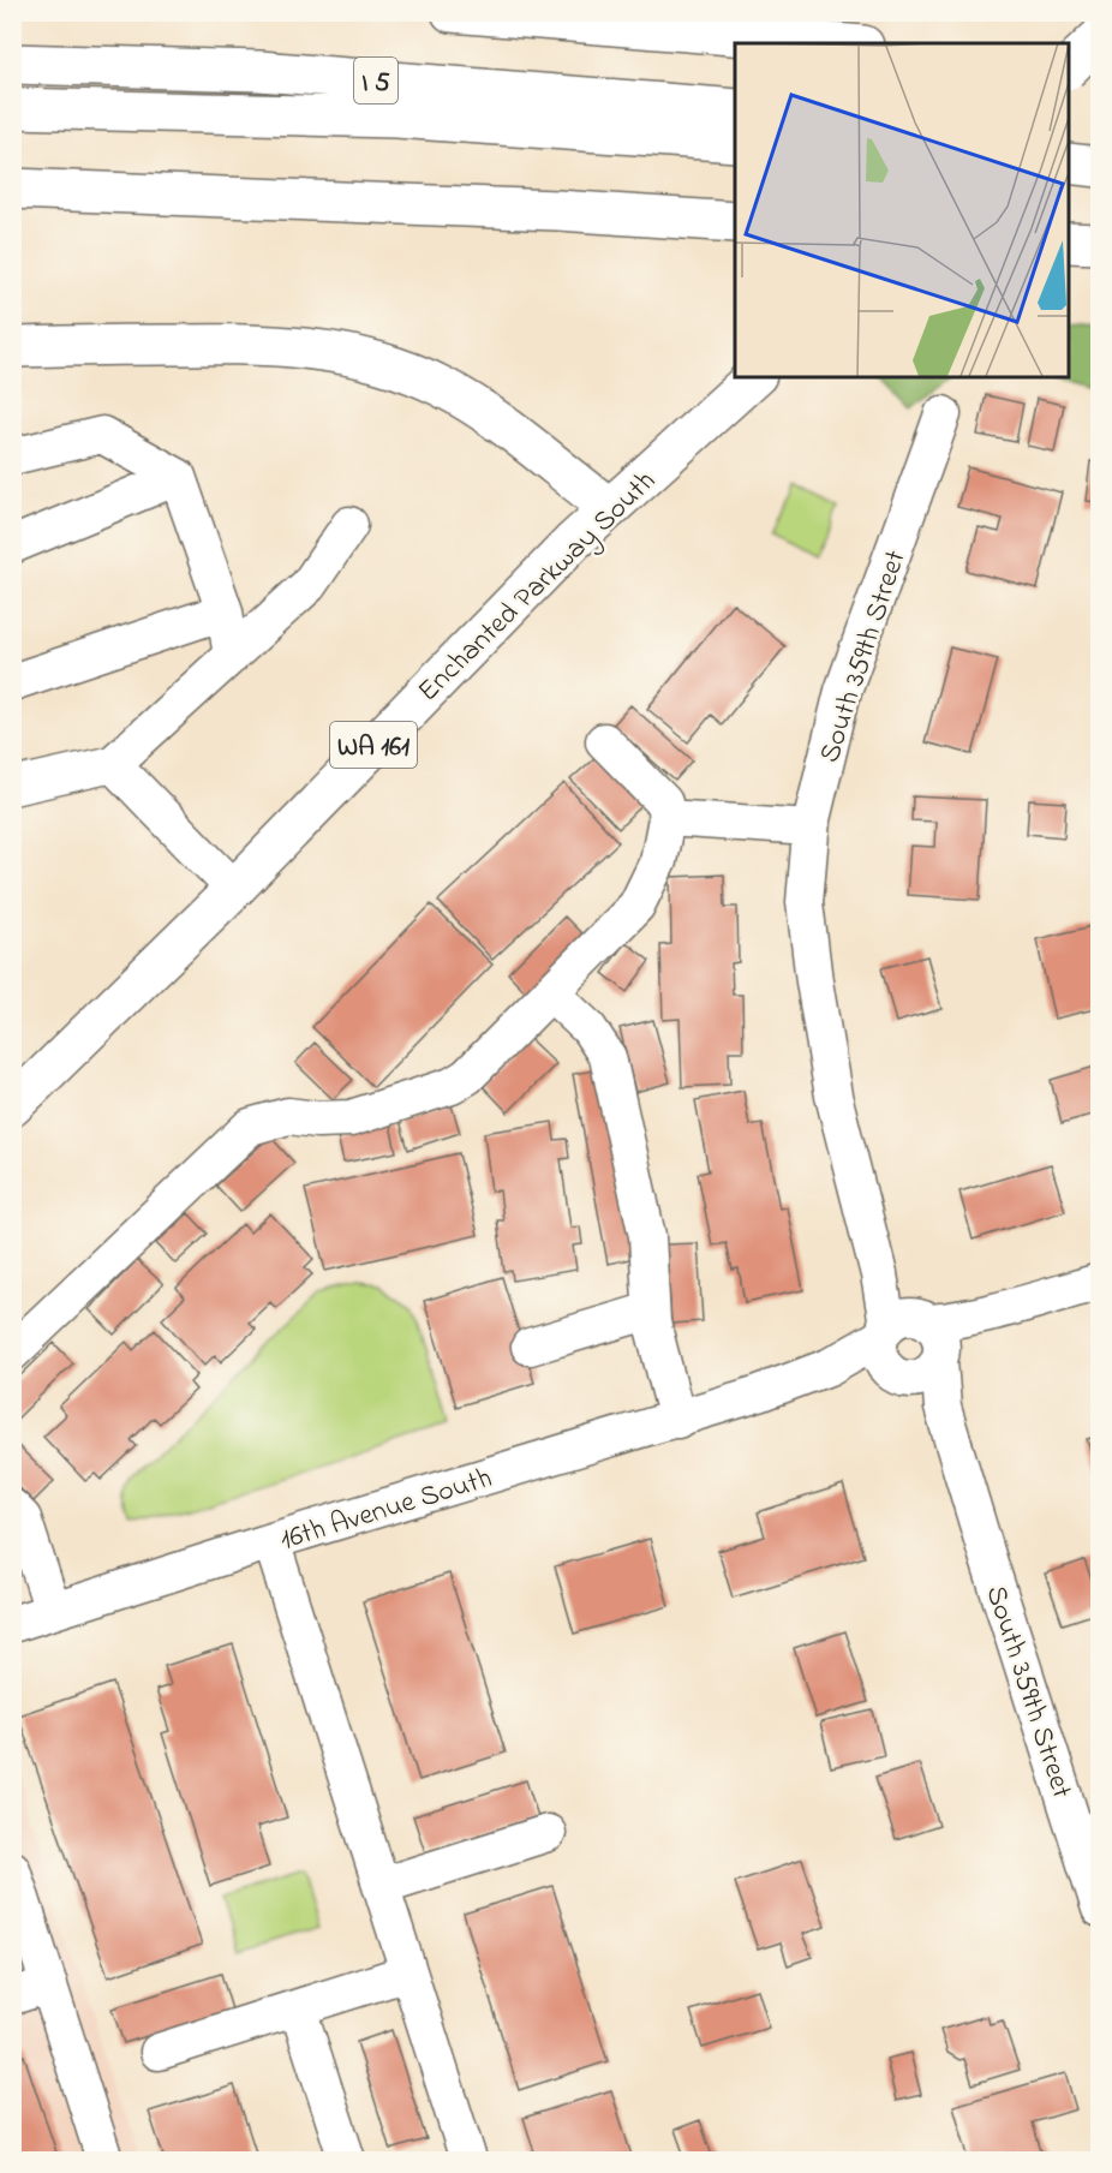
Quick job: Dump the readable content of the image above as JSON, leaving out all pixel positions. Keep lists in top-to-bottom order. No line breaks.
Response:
{"streets":{"main road":["I 5","Enchanted Parkway South","WA 161"],"street":["South 359th Street","16th Avenue South"]},"crossings":[["South 359th Street","16th Avenue South"]]}
